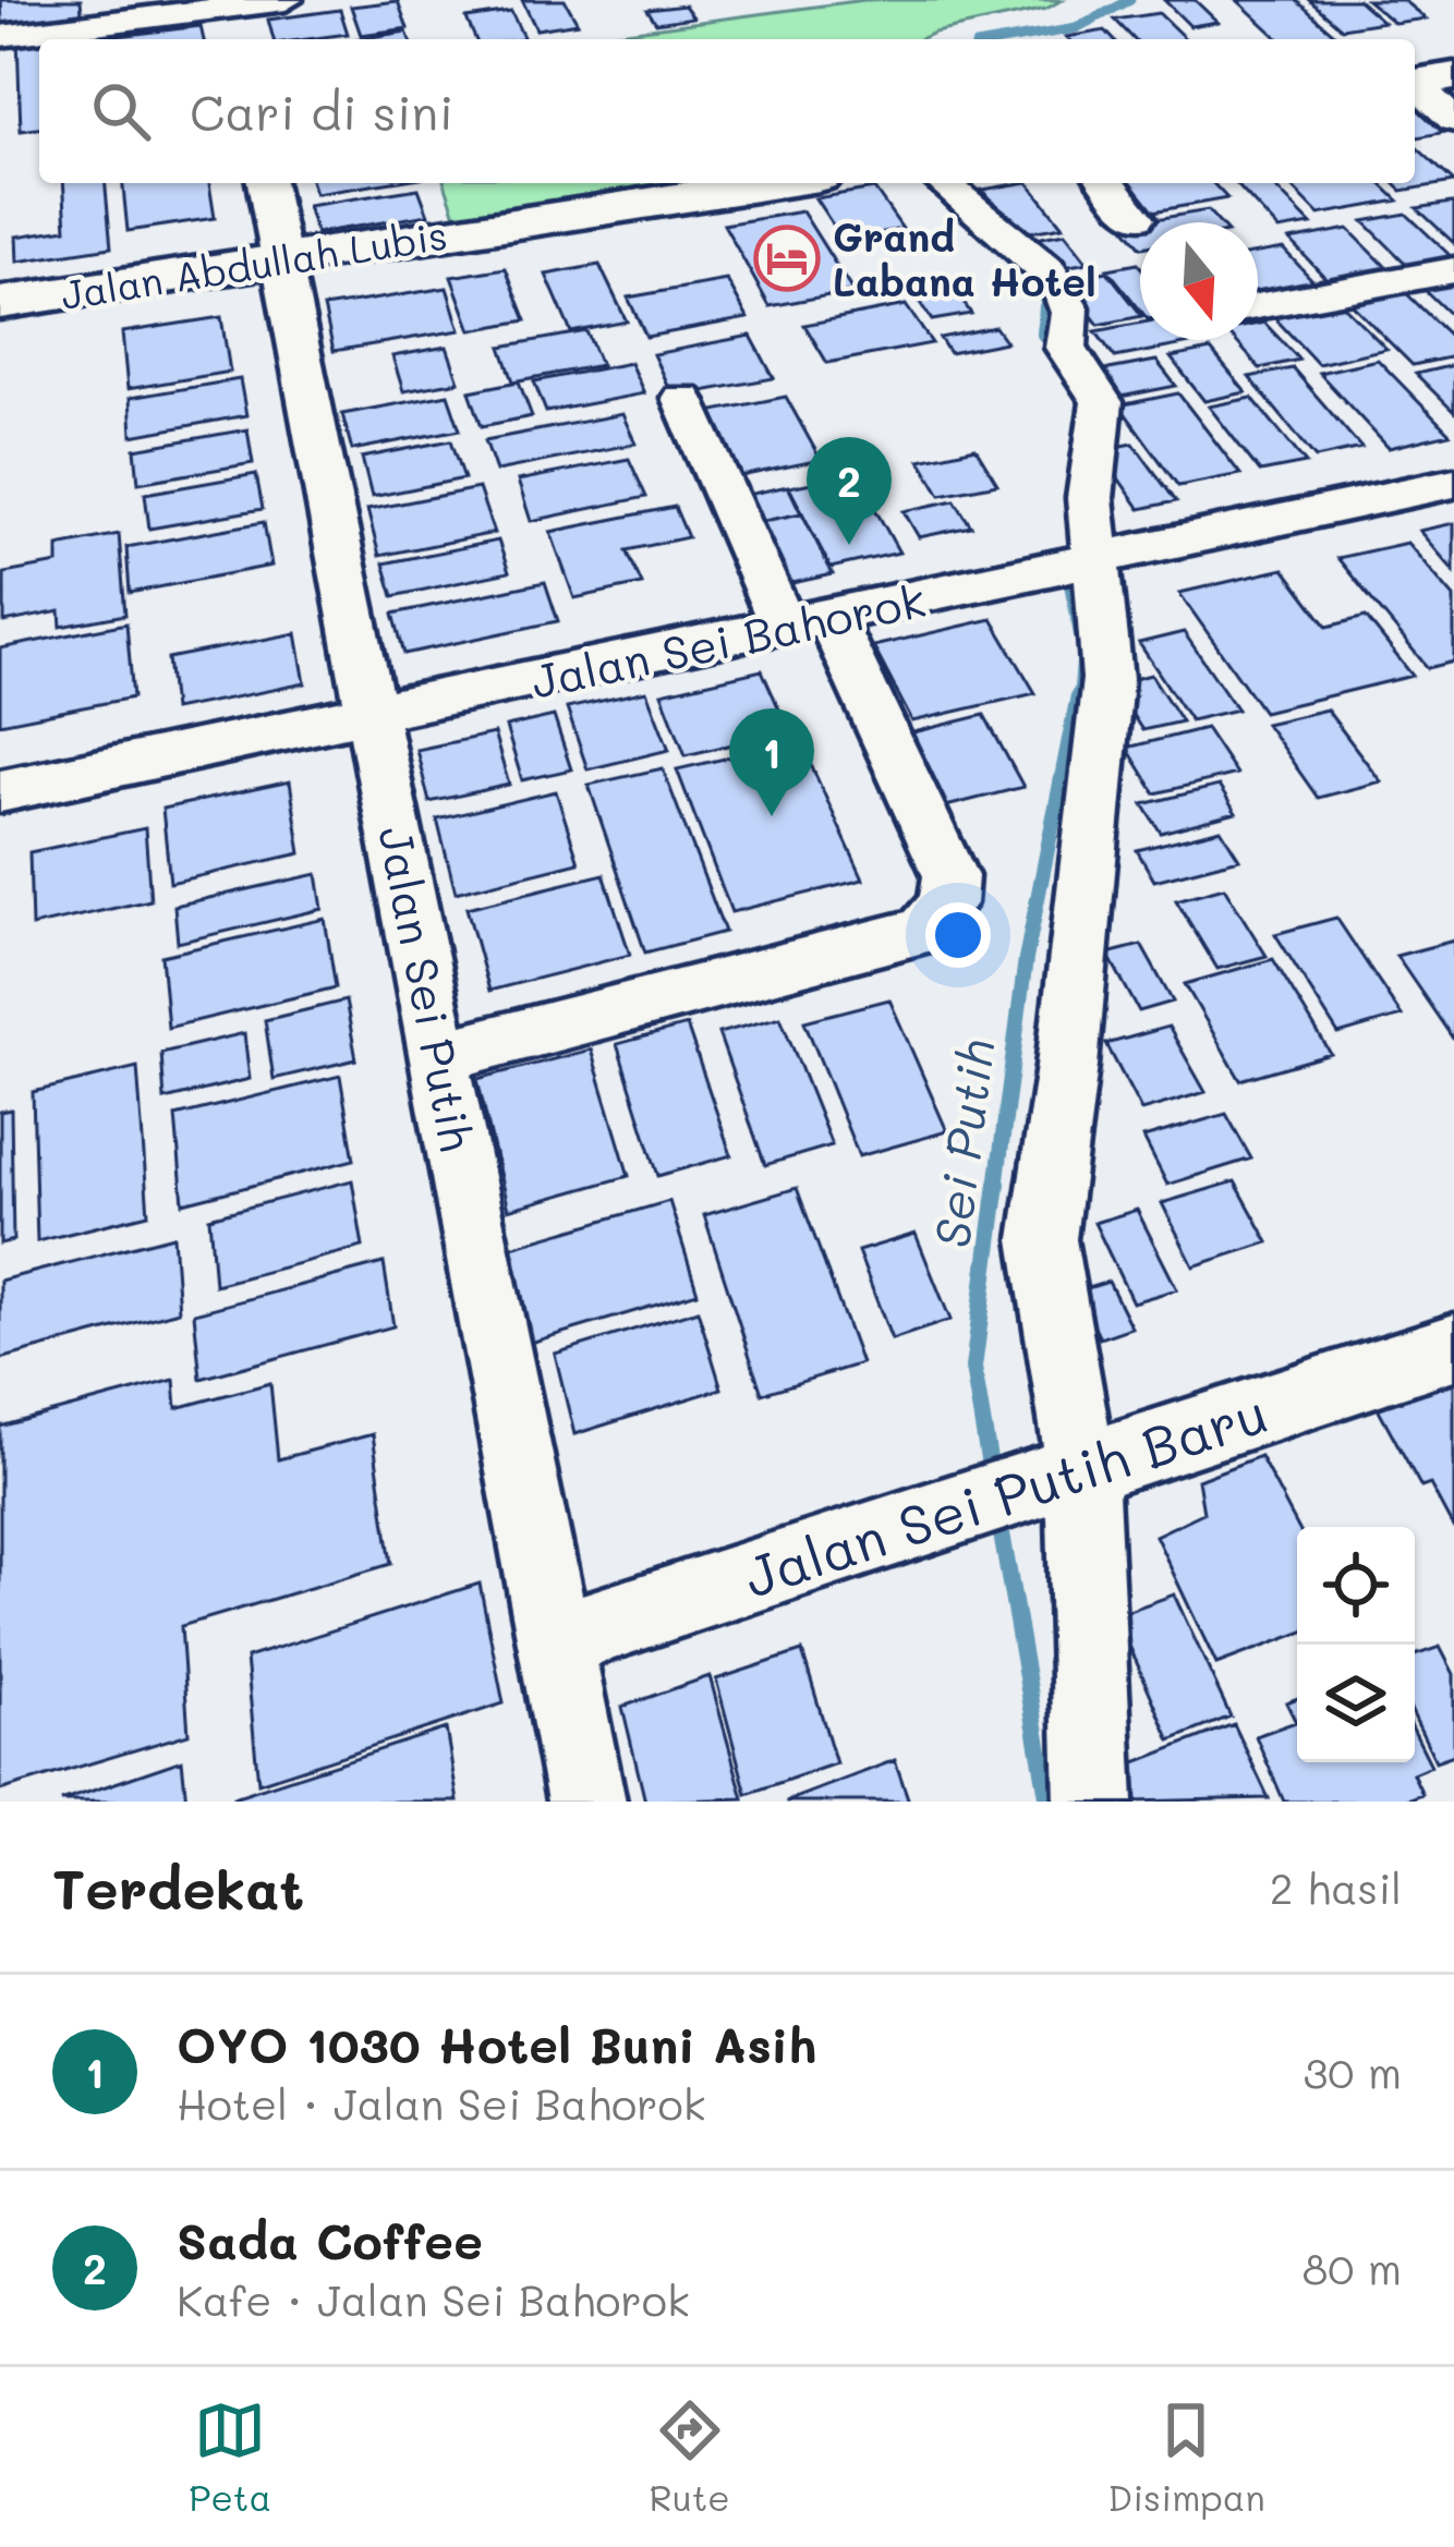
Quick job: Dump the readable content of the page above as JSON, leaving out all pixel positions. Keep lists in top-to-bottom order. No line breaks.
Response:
{"streets":{"street":["Jalan Abdullah Lubis","Jalan Sei Bahorok","Jalan Sei Putih","Jalan Sei Putih Baru"]},"crossings":[["Jalan Abdullah Lubis","Jalan Sei Putih"],["Jalan Sei Bahorok","Jalan Sei Putih"],["Jalan Sei Putih","Jalan Sei Putih Baru"]],"water":["Sei Putih"],"places":{"hotel":["Grand Labana Hotel"]},"north":"bottom","page":{"search":"Cari di sini","pins":["2","1"],"heading":["Terdekat","2 hasil"],"list":[{"mark":"1","name":"OYO 1030 Hotel Buni Asih","note":"Hotel · Jalan Sei Bahorok","value":"30 m"},{"mark":"2","name":"Sada Coffee","note":"Kafe · Jalan Sei Bahorok","value":"80 m"}],"nav":["Peta","Rute","Disimpan"]}}
